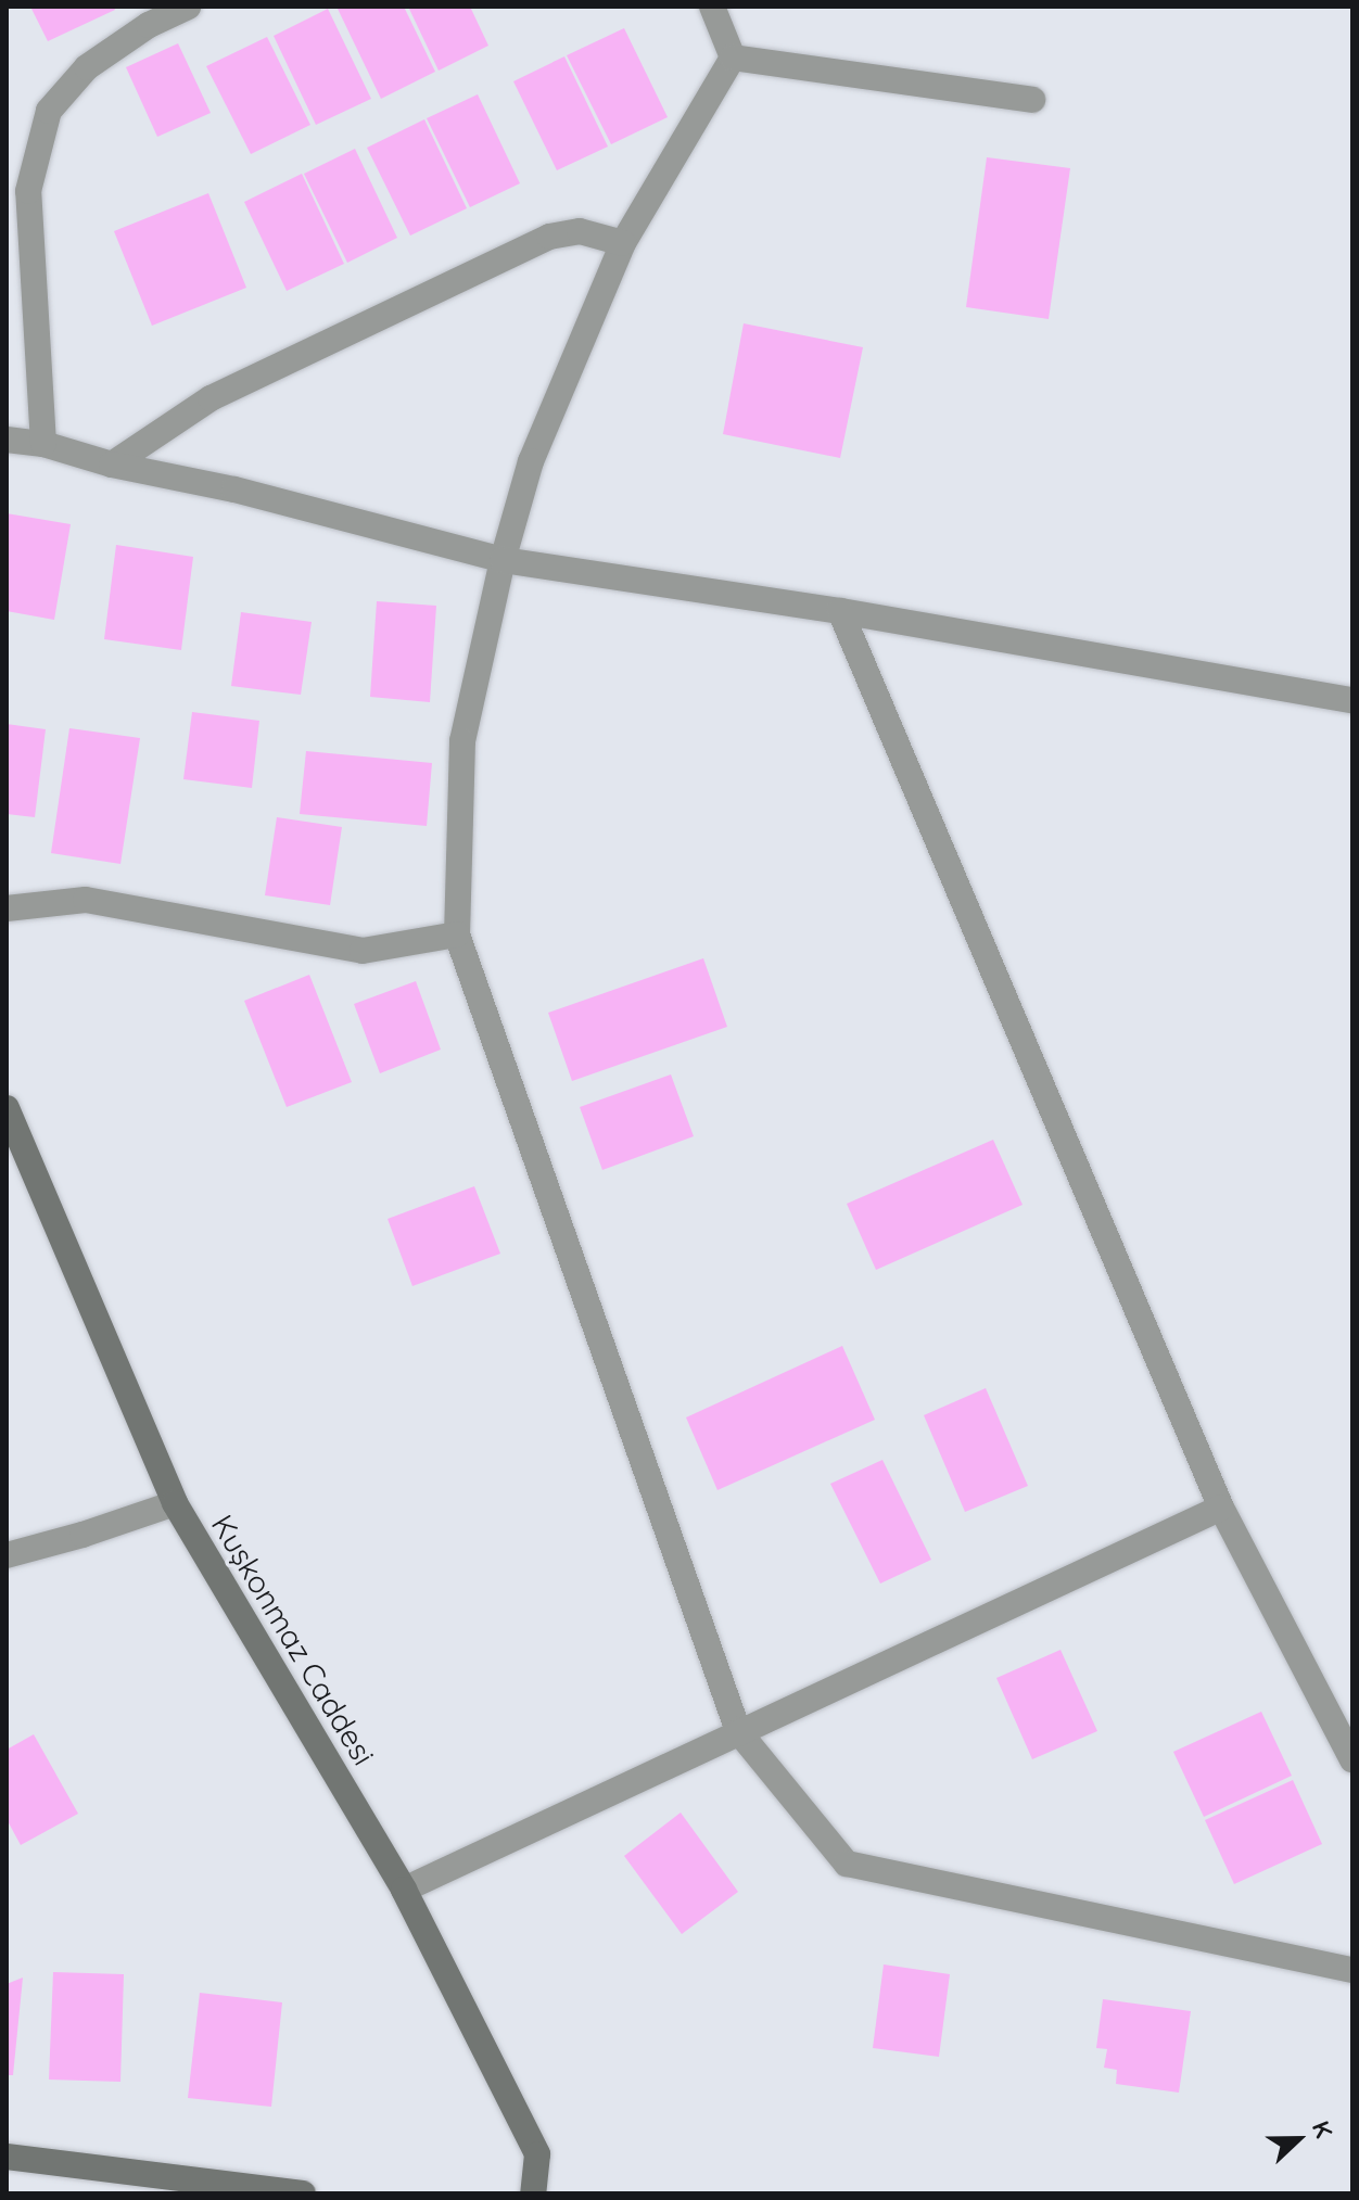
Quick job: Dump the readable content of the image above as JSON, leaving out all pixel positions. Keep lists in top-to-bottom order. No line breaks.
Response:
{"streets":{"street":["Kuşkonmaz Caddesi"]},"north":"right"}
